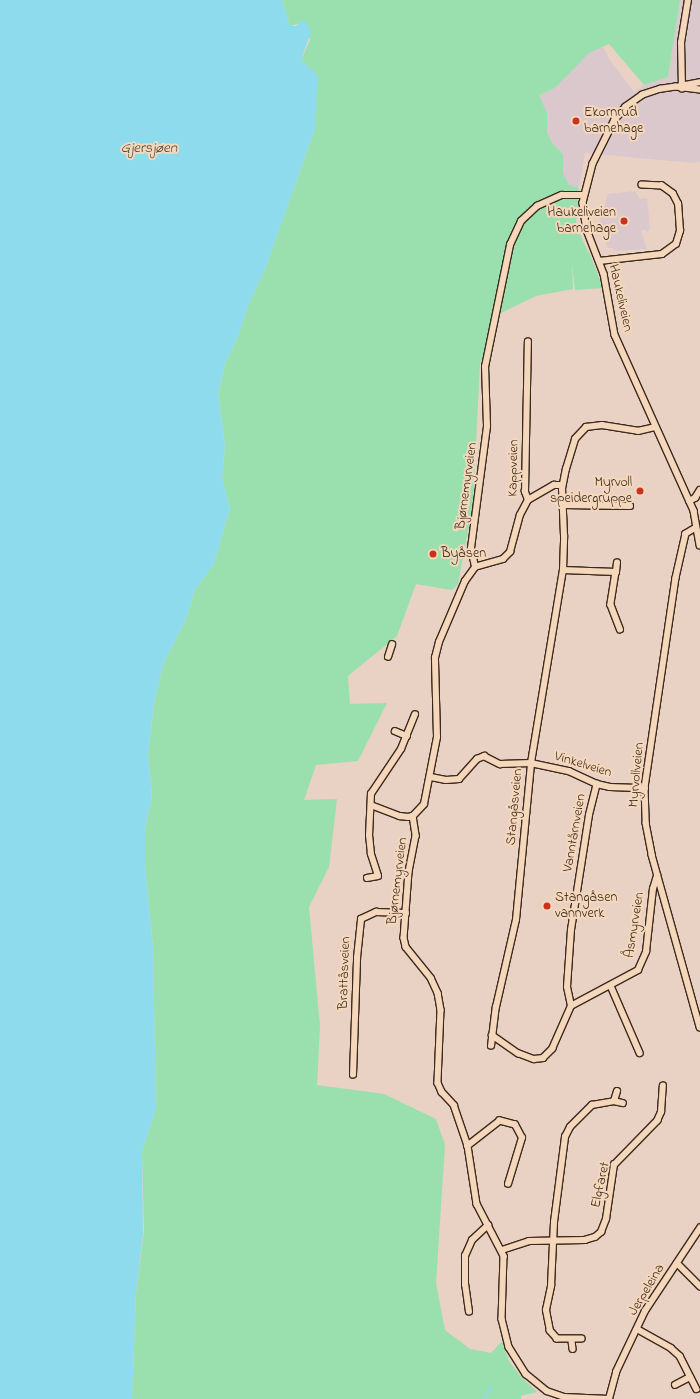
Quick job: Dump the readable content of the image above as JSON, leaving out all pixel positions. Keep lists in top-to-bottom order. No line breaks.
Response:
{"streets":{"street":["Haukeliveien","Kappveien","Bjørnemyrveien","Vinkelveien","Myrvollveien","Stangåsveien","Vanntårnveien","Åsmyrveien","Brattåsveien","Elgfaret","Jerpeleina"]},"crossings":[["Haukeliveien","Bjørnemyrveien"],["Haukeliveien","Myrvollveien"],["Haukeliveien","Stangåsveien"],["Kappveien","Bjørnemyrveien"],["Bjørnemyrveien","Brattåsveien"],["Bjørnemyrveien","Elgfaret"],["Vinkelveien","Myrvollveien"],["Vinkelveien","Stangåsveien"],["Vinkelveien","Vanntårnveien"],["Myrvollveien","Åsmyrveien"],["Vanntårnveien","Åsmyrveien"]],"water":["Gjersjøen"],"places":["Ekornrud barnehage","Haukeliveien barnehage","Myrvoll speidergruppe","Byåsen","Stangåsen vannverk"]}
